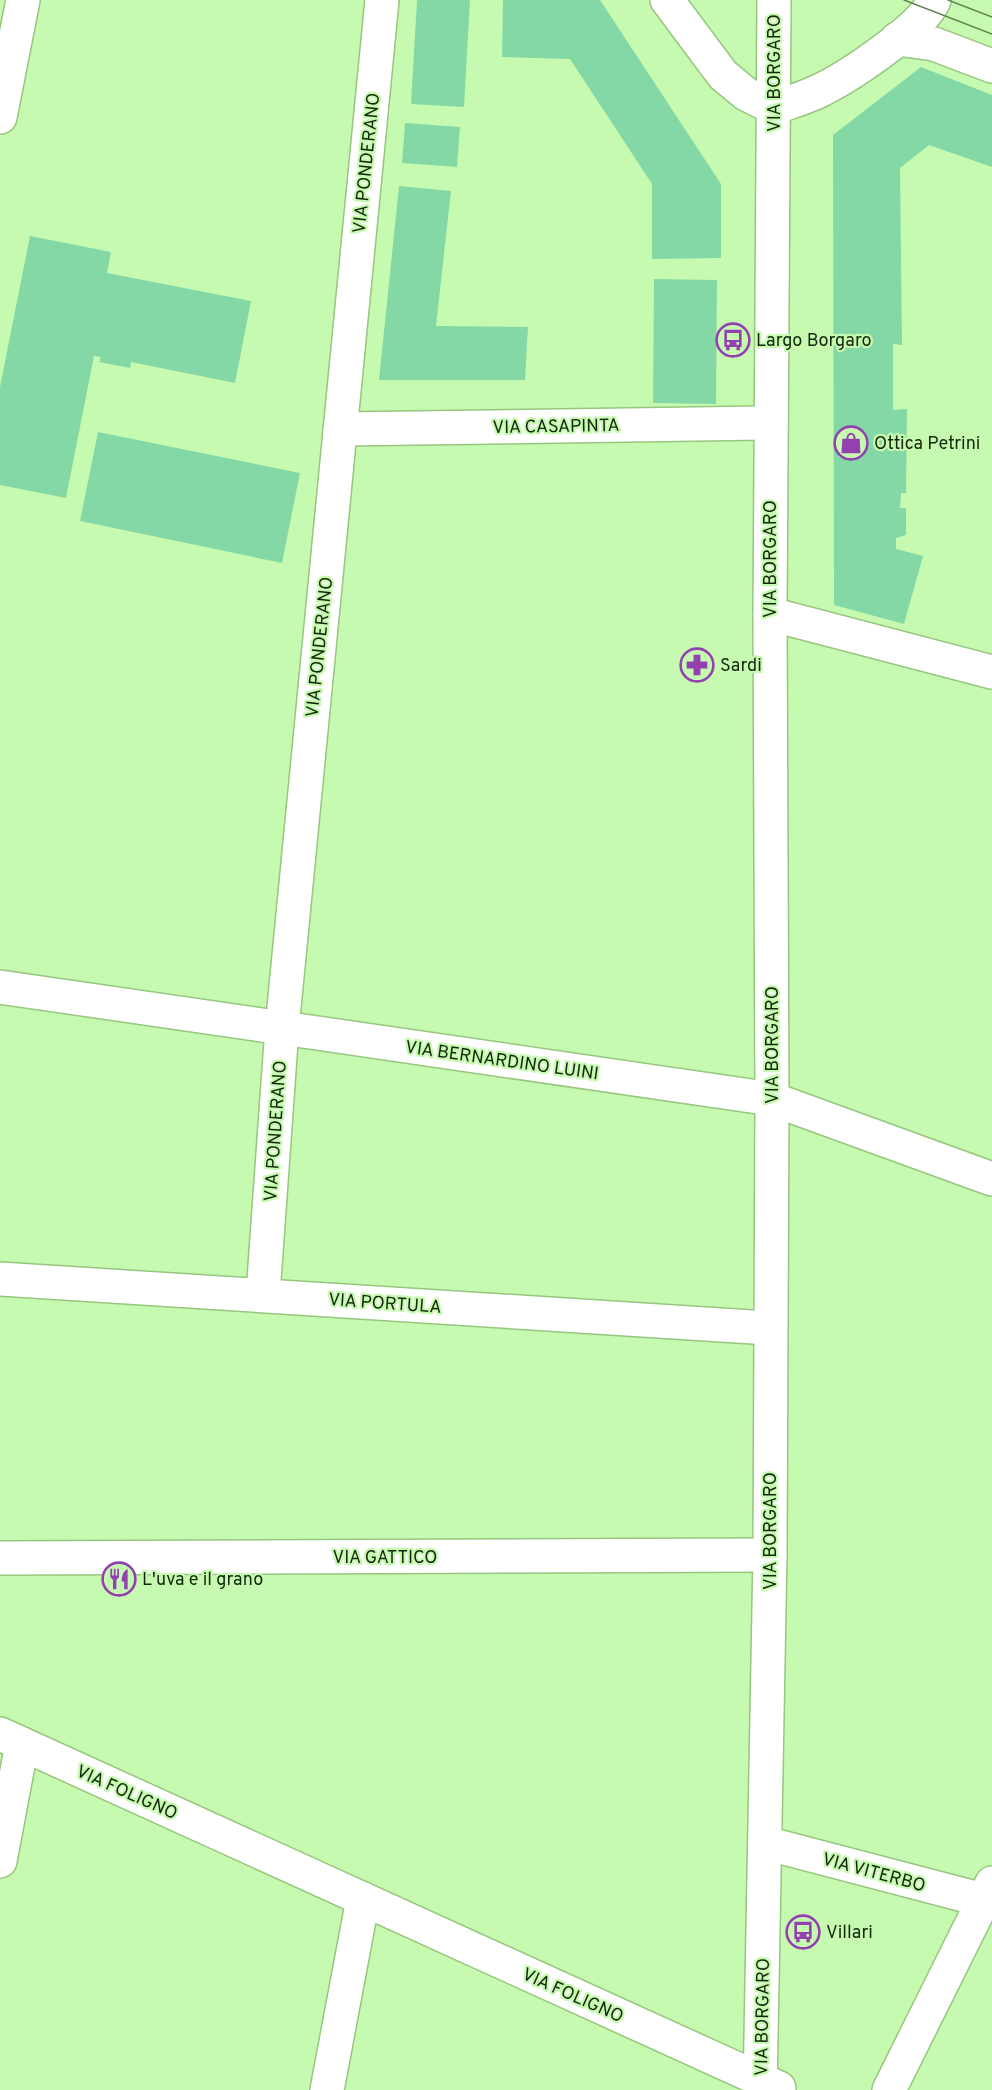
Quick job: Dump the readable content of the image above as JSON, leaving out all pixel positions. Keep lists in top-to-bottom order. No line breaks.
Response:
{"streets":{"street":["VIA BORGARO","VIA PONDERANO","VIA CASAPINTA","VIA BERNARDINO LUINI","VIA PORTULA","VIA GATTICO","VIA FOLIGNO","VIA VITERBO"]},"crossings":[["VIA BORGARO","VIA CASAPINTA"],["VIA BORGARO","VIA BERNARDINO LUINI"],["VIA BORGARO","VIA PORTULA"],["VIA BORGARO","VIA GATTICO"],["VIA BORGARO","VIA FOLIGNO"],["VIA BORGARO","VIA VITERBO"],["VIA PONDERANO","VIA CASAPINTA"],["VIA PONDERANO","VIA BERNARDINO LUINI"],["VIA PONDERANO","VIA PORTULA"]],"places":{"bus stop":["Largo Borgaro","Villari"],"shop":["Ottica Petrini"],"pharmacy":["Sardi"],"restaurant":["L'uva e il grano"]}}
